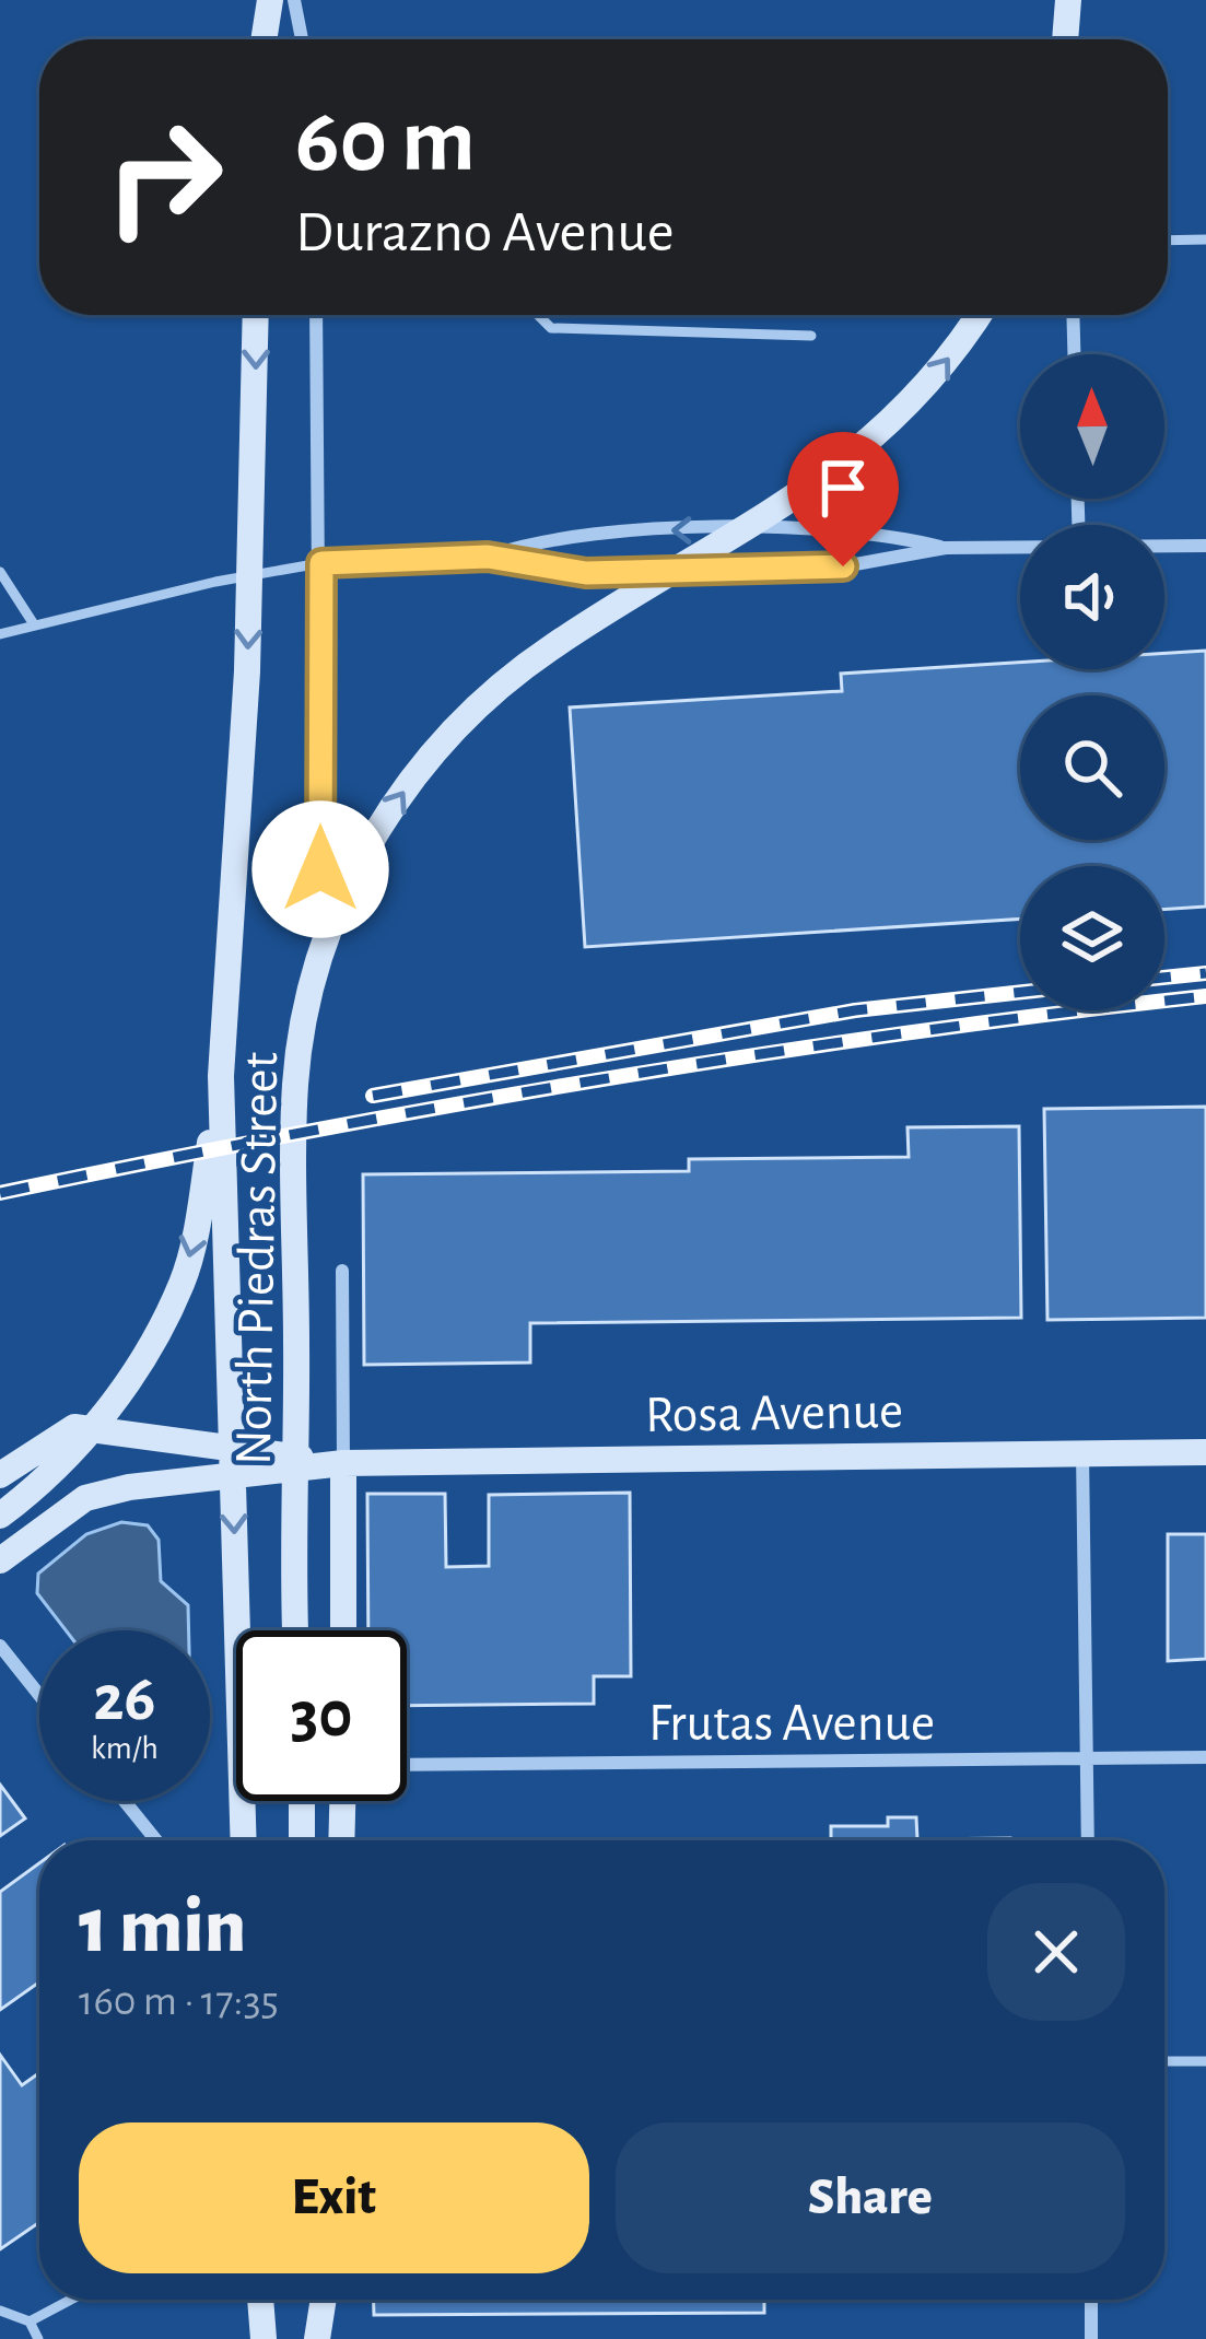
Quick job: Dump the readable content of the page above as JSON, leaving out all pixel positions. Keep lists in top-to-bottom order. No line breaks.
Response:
{"streets":{"main road":["North Piedras Street","Rosa Avenue"],"street":["Frutas Avenue"]},"crossings":[["North Piedras Street","Rosa Avenue"]],"north":"top","page":{"turn":["60 m","Durazno Avenue"],"speed":"26 km/h","limit":"30","heading":["1 min","160 m · 17:35"],"buttons":["Exit","Share"]}}
